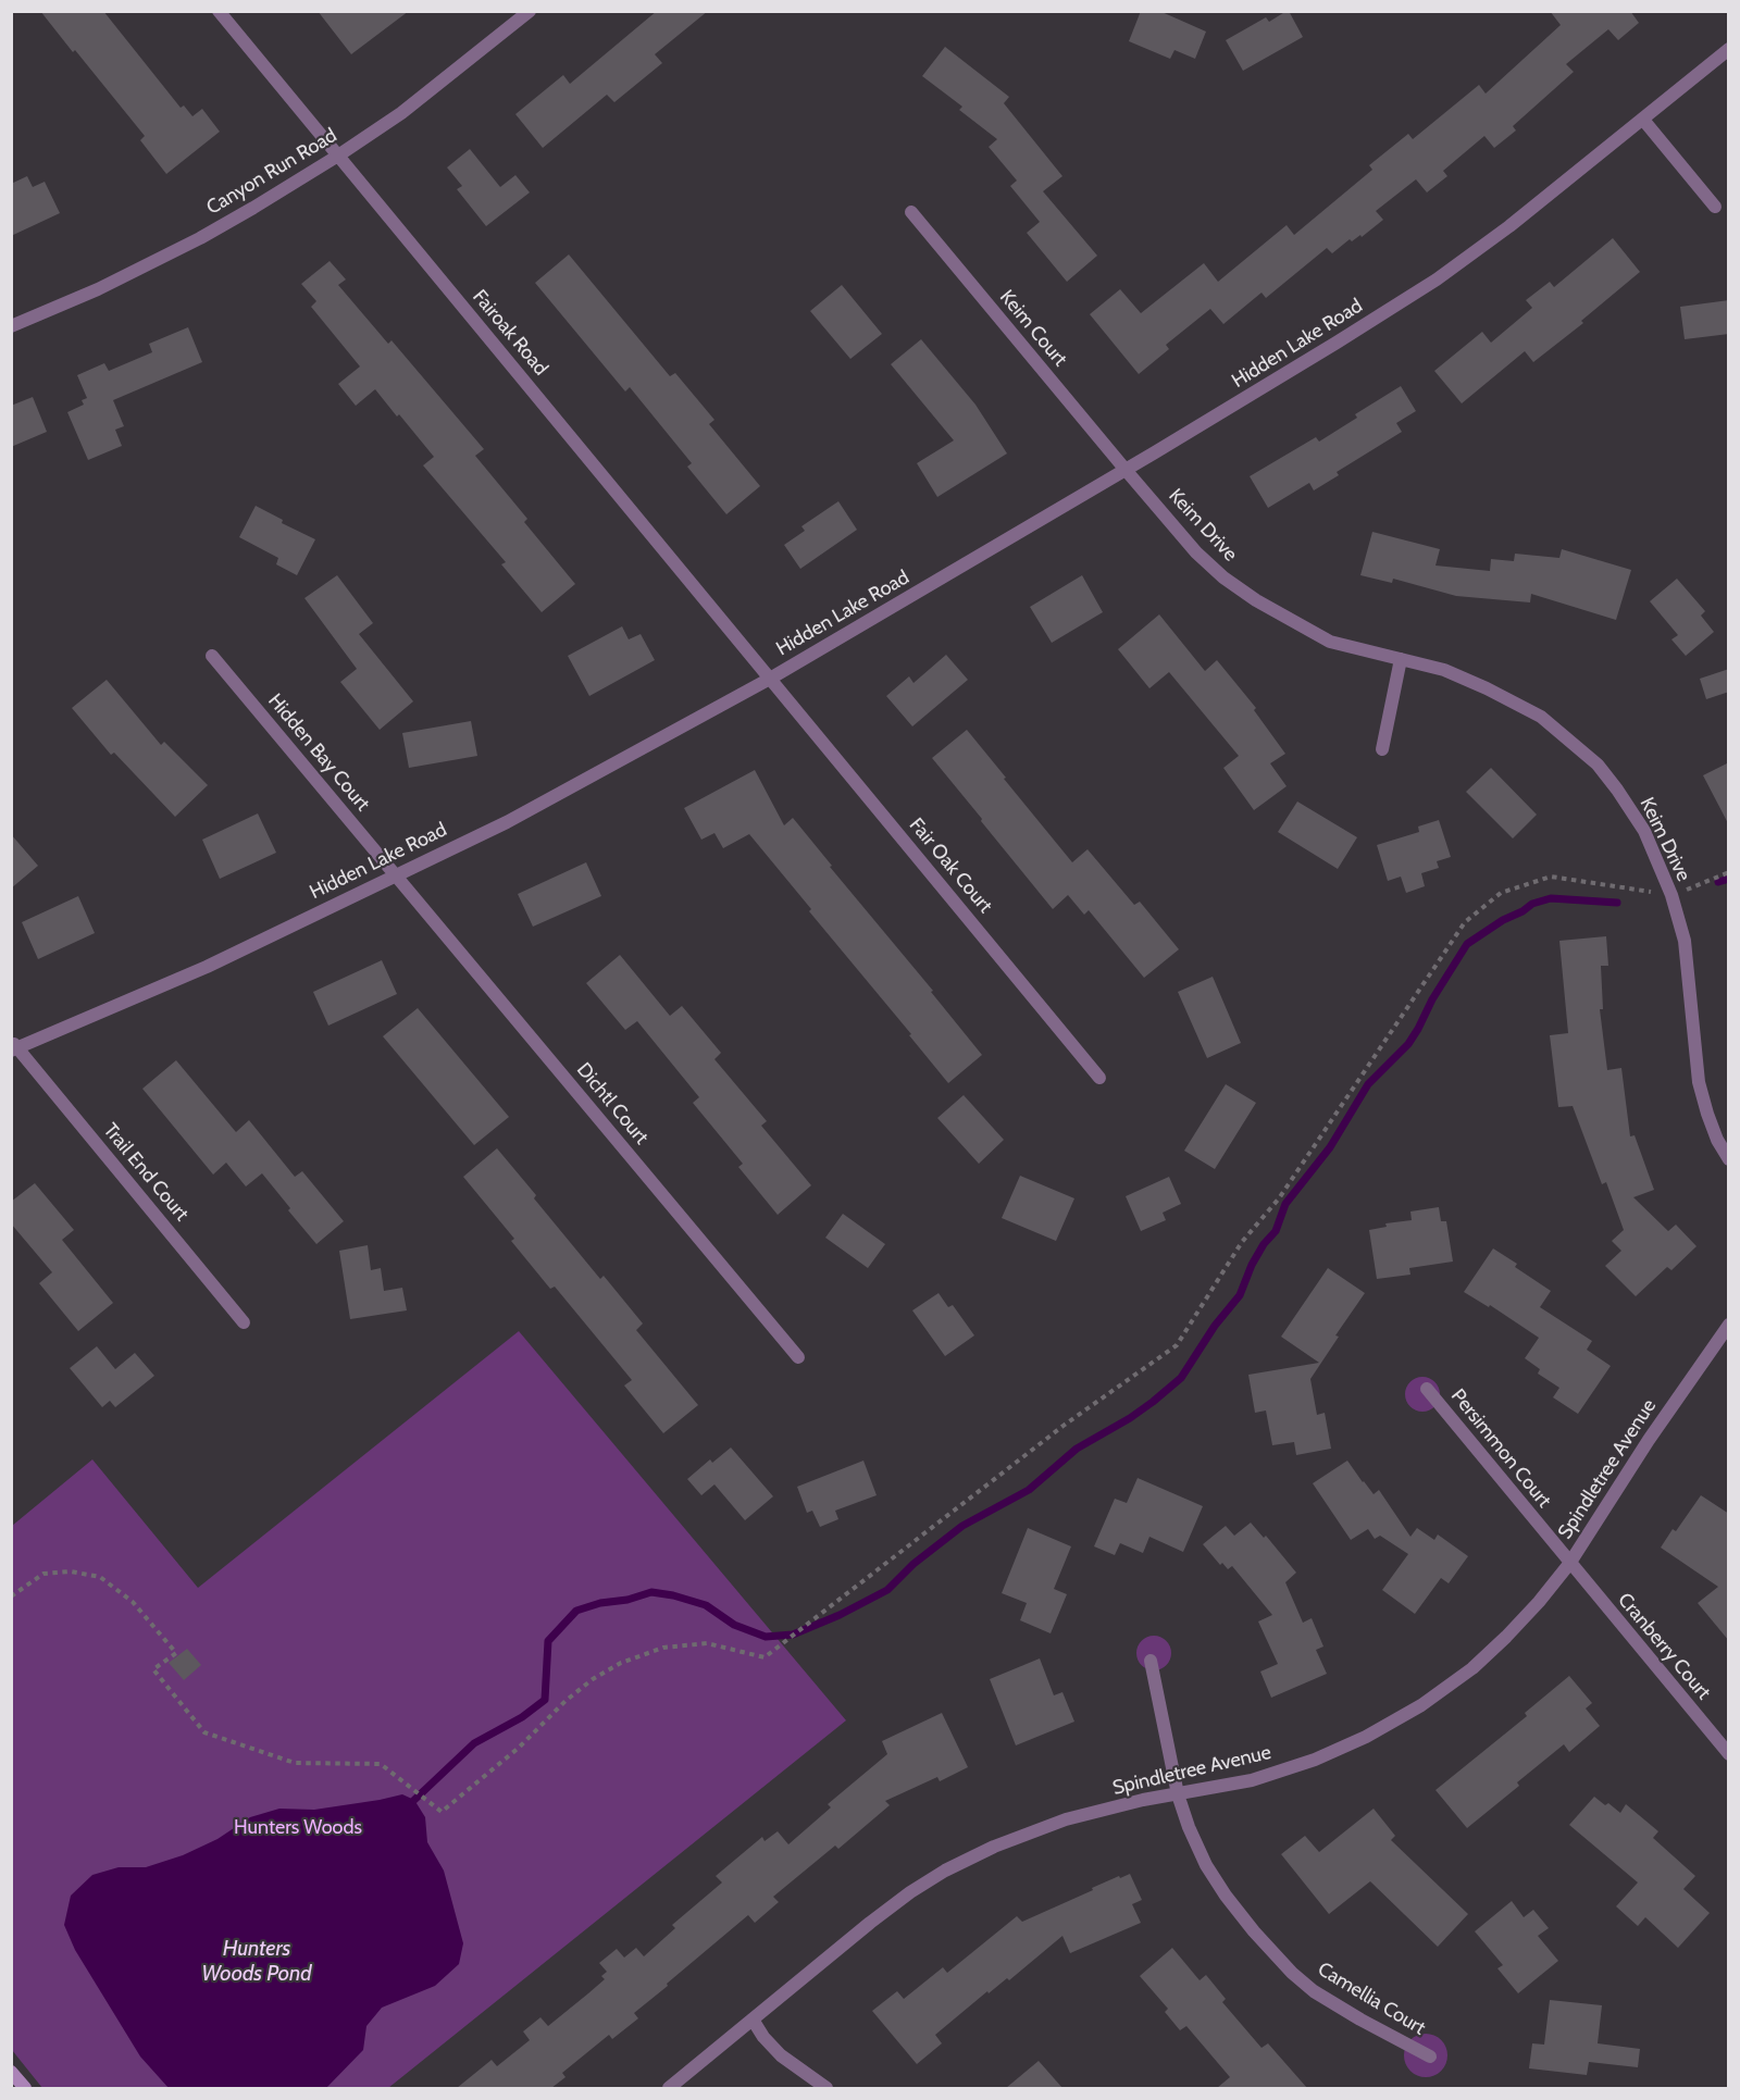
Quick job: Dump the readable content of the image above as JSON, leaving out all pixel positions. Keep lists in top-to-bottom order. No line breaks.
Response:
{"streets":{"street":["Canyon Run Road","Keim Court","Fairoak Road","Hidden Lake Road","Keim Drive","Hidden Bay Court","Fair Oak Court","Dichtl Court","Trail End Court","Persimmon Court","Spindletree Avenue","Cranberry Court","Camellia Court"]},"crossings":[["Canyon Run Road","Fairoak Road"],["Keim Court","Hidden Lake Road"],["Keim Court","Keim Drive"],["Fairoak Road","Hidden Lake Road"],["Fairoak Road","Fair Oak Court"],["Hidden Lake Road","Keim Drive"],["Hidden Lake Road","Hidden Bay Court"],["Hidden Lake Road","Fair Oak Court"],["Hidden Lake Road","Dichtl Court"],["Hidden Lake Road","Trail End Court"],["Hidden Bay Court","Dichtl Court"],["Persimmon Court","Spindletree Avenue"],["Persimmon Court","Cranberry Court"],["Spindletree Avenue","Cranberry Court"],["Spindletree Avenue","Camellia Court"]],"water":["Hunters Woods Pond"],"parks":["Hunters Woods"]}
